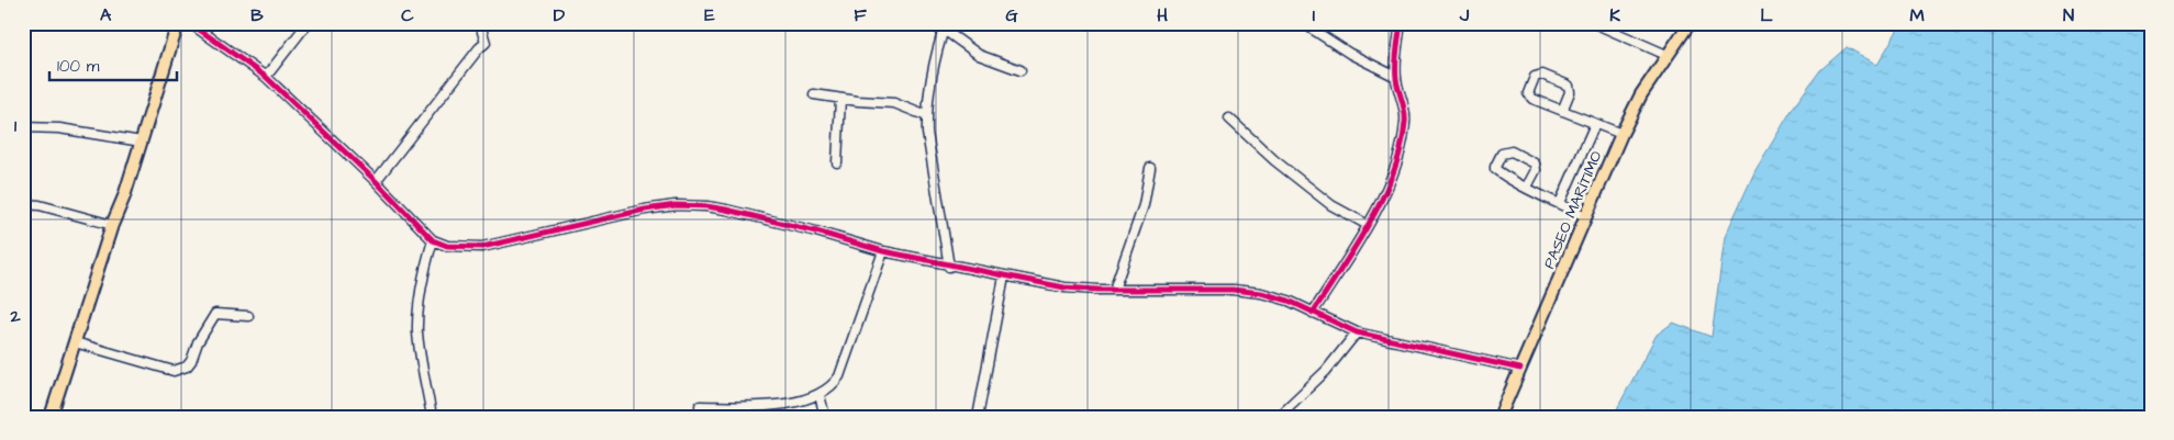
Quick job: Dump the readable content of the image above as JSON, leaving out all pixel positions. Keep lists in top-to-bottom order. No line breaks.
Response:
{"streets":{"main road":["PASEO MARÍTIMO"]},"scale_bar":"100 m","grid":{"columns":["A","B","C","D","E","F","G","H","I","J","K","L","M","N"],"rows":["1","2"]}}
